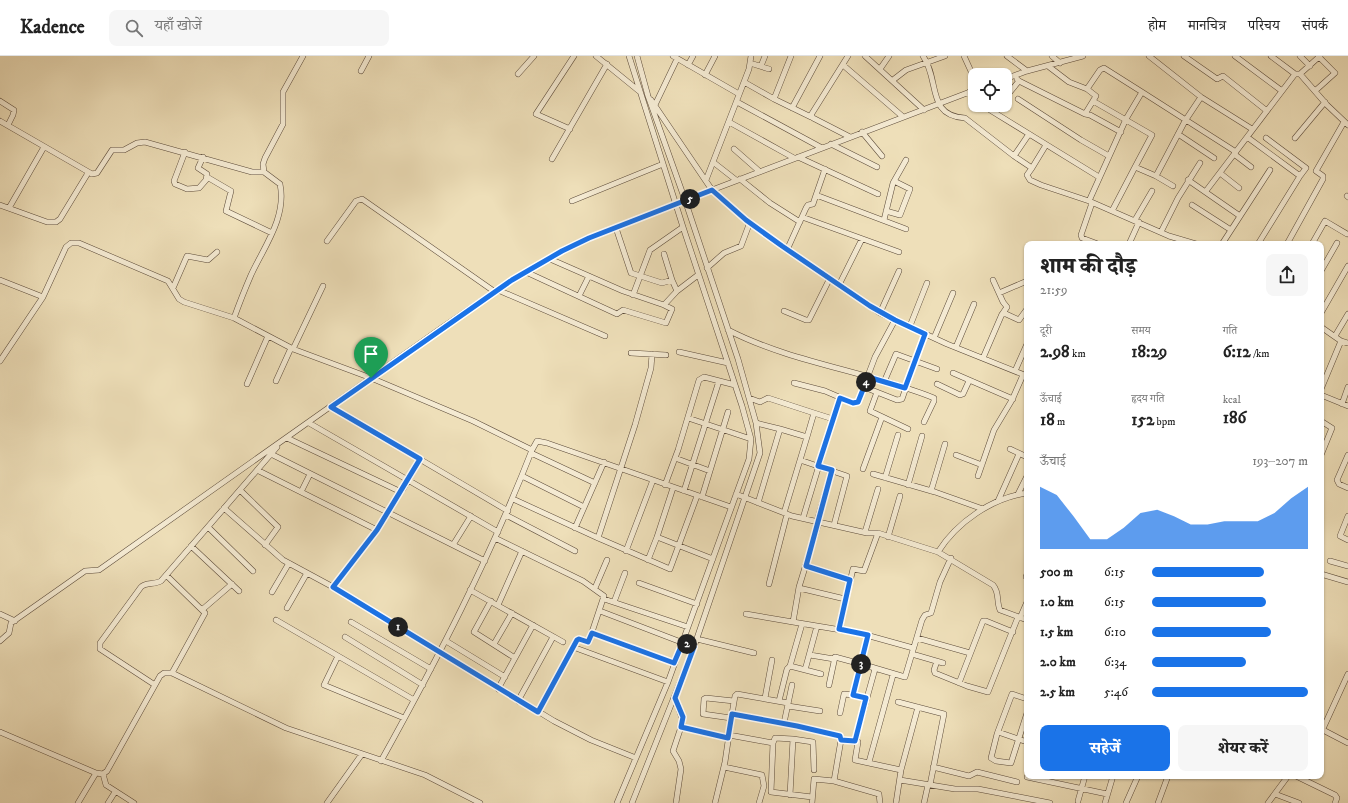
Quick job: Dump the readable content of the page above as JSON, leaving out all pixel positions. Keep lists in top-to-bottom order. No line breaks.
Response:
{"page":{"header":"Kadence","search":"यहाँ खोजें","nav":["होम","मानचित्र","परिचय","संपर्क"],"pins":["5","4","1","2","3"],"heading":["शाम की दौड़","21:59"],"stats":[["दूरी","2.98 km"],["समय","18:29"],["गति","6:12 /km"],["ऊँचाई","18 m"],["हृदय गति","152 bpm"],["kcal","186"]],"chart":["ऊँचाई","193–207 m"],"list":[{"name":"500 m","note":"6:15"},{"name":"1.0 km","note":"6:15"},{"name":"1.5 km","note":"6:10"},{"name":"2.0 km","note":"6:34"},{"name":"2.5 km","note":"5:46"}],"buttons":["सहेजें","शेयर करें"]}}
